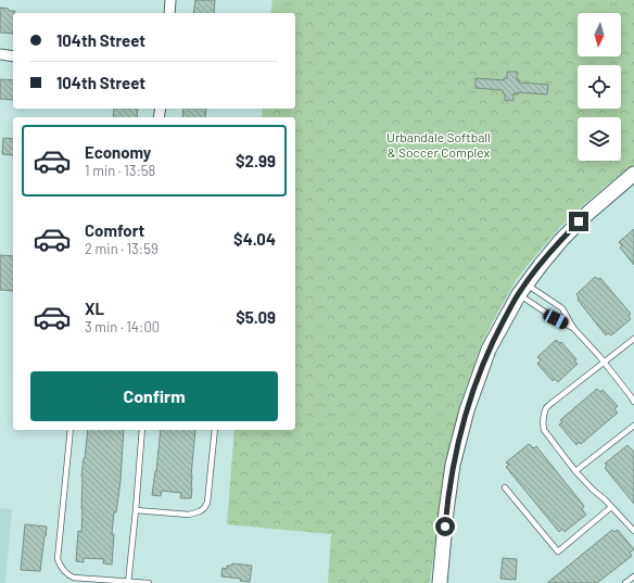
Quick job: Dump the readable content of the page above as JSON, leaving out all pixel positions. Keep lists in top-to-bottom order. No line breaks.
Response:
{"parks":["Urbandale Softball & Soccer Complex"],"north":"bottom","page":{"banner":["104th Street","104th Street"],"list":[{"name":"Economy","note":"1 min · 13:58","value":"$2.99"},{"name":"Comfort","note":"2 min · 13:59","value":"$4.04"},{"name":"XL","note":"3 min · 14:00","value":"$5.09"}],"buttons":"Confirm"}}
